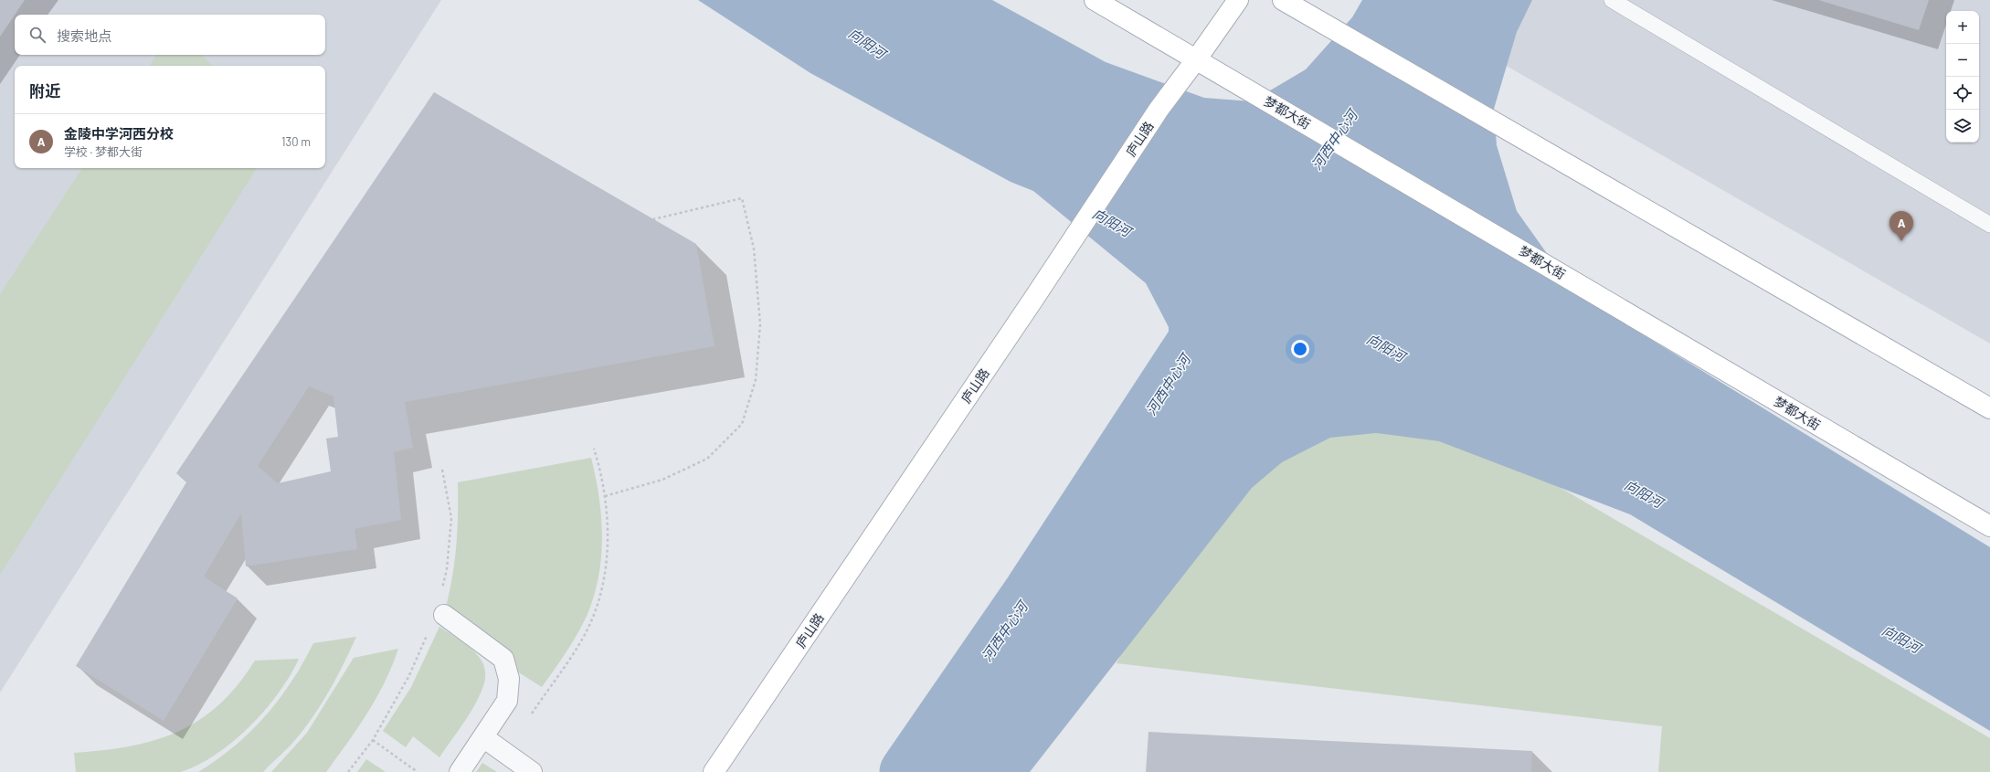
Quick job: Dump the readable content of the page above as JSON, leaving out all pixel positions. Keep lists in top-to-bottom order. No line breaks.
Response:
{"streets":{"main road":["梦都大街","庐山路"]},"crossings":[["梦都大街","庐山路"]],"water":["向阳河","河西中心河"],"page":{"map_buttons":["+","−"],"search":"搜索地点","heading":"附近","list":[{"mark":"A","name":"金陵中学河西分校","note":"学校 · 梦都大街","value":"130 m"}],"pins":"A"}}
